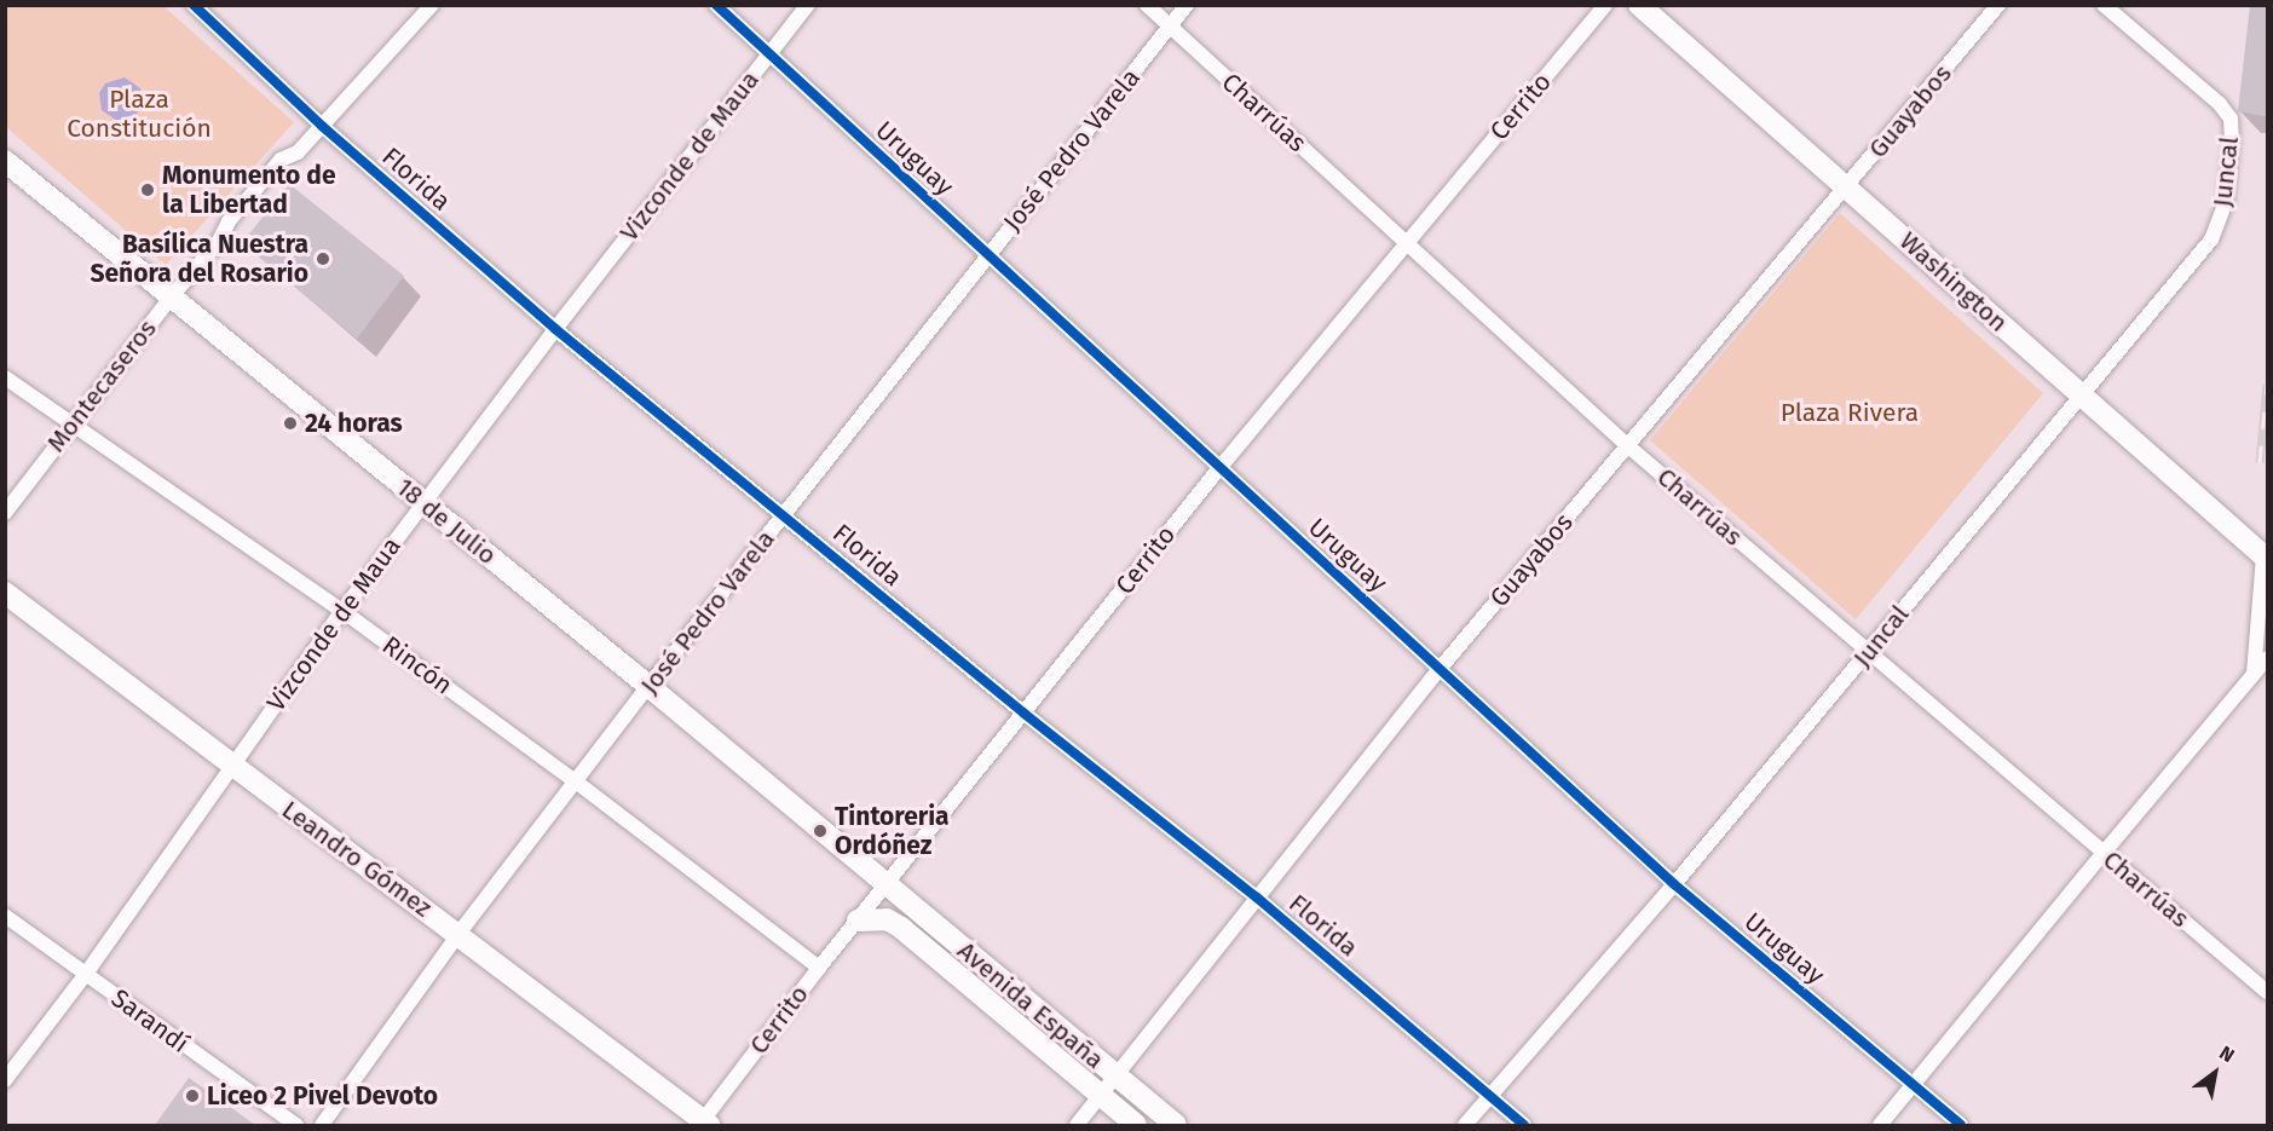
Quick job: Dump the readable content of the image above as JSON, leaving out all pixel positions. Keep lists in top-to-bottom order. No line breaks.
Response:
{"streets":{"street":["Cerrito","Guayabos","Charrúas","José Pedro Varela","Vizconde de Maua","Uruguay","Juncal","Florida","Washington","Montecaseros","18 de Julio","Rincón","Leandro Gómez","Avenida España","Sarandí"]},"crossings":[["Cerrito","Charrúas"],["Cerrito","Uruguay"],["Cerrito","Florida"],["Cerrito","18 de Julio"],["Cerrito","Rincón"],["Cerrito","Leandro Gómez"],["Cerrito","Avenida España"],["Guayabos","Charrúas"],["Guayabos","Uruguay"],["Guayabos","Florida"],["Guayabos","Washington"],["Guayabos","Avenida España"],["Charrúas","José Pedro Varela"],["Charrúas","Juncal"],["José Pedro Varela","Uruguay"],["José Pedro Varela","Florida"],["José Pedro Varela","18 de Julio"],["José Pedro Varela","Rincón"],["José Pedro Varela","Leandro Gómez"],["Vizconde de Maua","Uruguay"],["Vizconde de Maua","Florida"],["Vizconde de Maua","18 de Julio"],["Vizconde de Maua","Rincón"],["Vizconde de Maua","Leandro Gómez"],["Vizconde de Maua","Sarandí"],["Uruguay","Juncal"],["Juncal","Florida"],["Juncal","Washington"],["Florida","Montecaseros"],["Montecaseros","18 de Julio"],["Montecaseros","Rincón"],["18 de Julio","Avenida España"]],"parks":["Plaza Constitución","Plaza Rivera"],"places":["Monumento de la Libertad","Basílica Nuestra Señora del Rosario","24 horas","Tintoreria Ordóñez","Liceo 2 Pivel Devoto"],"north":"top right"}
